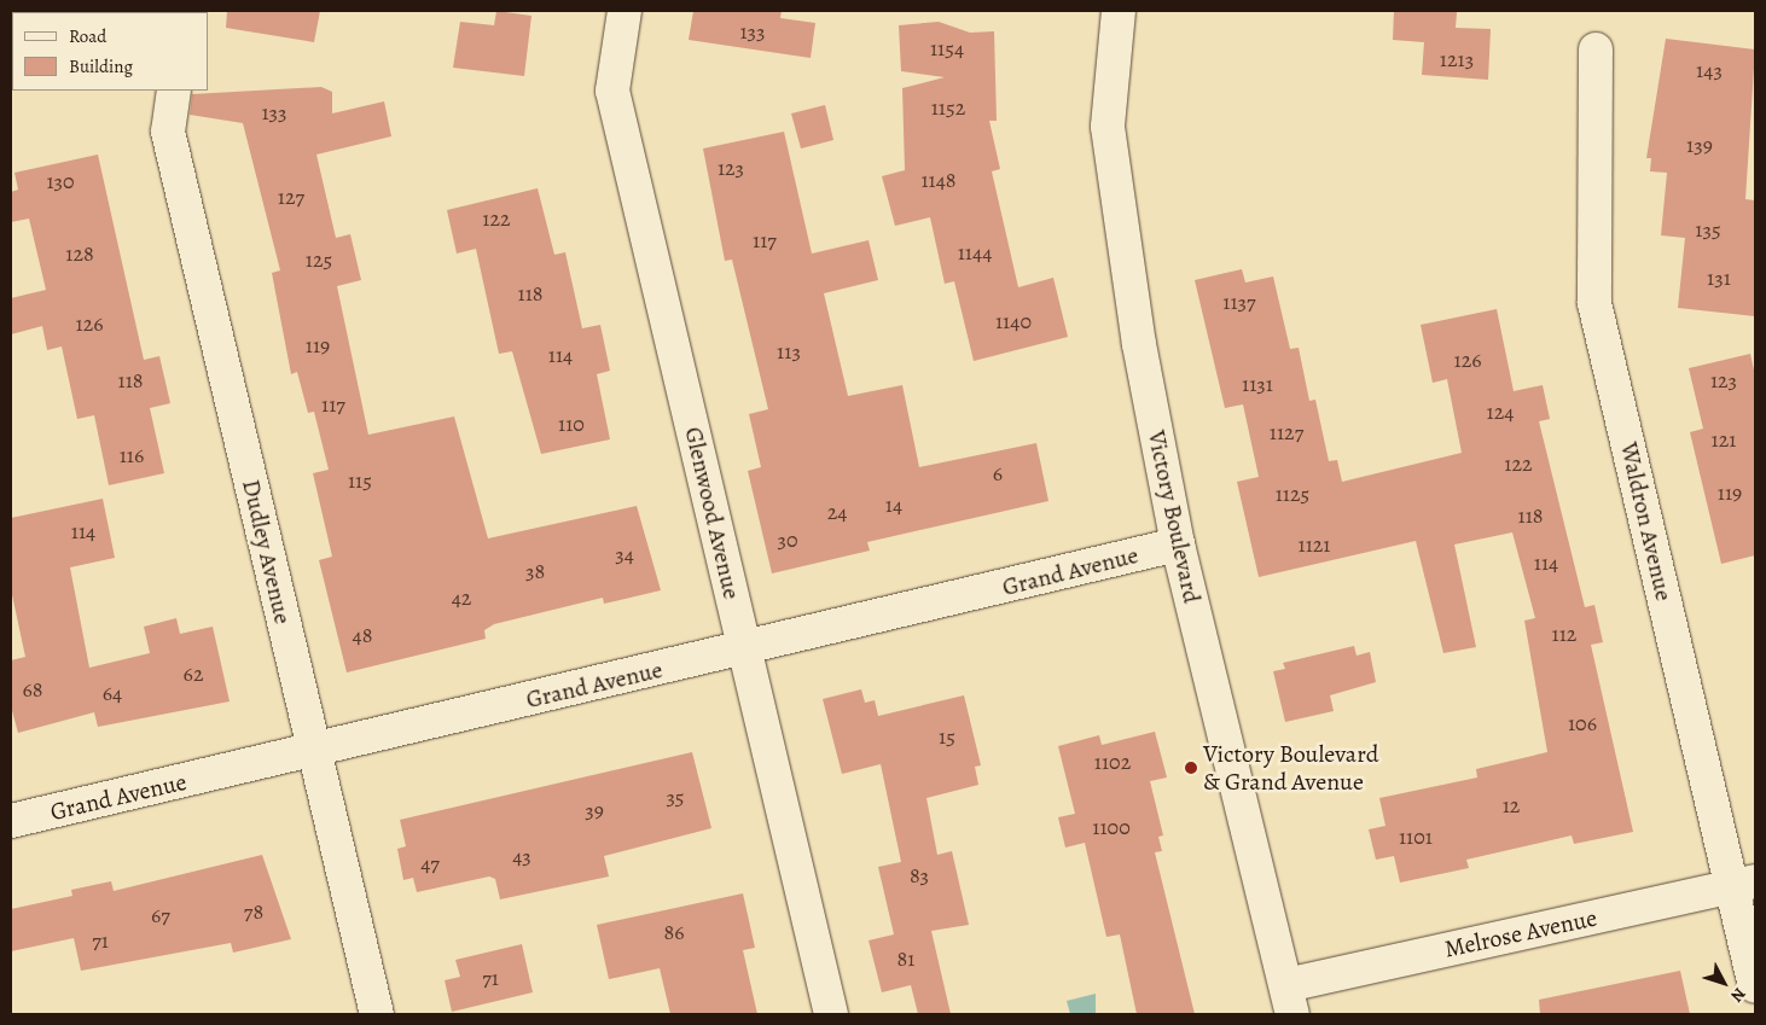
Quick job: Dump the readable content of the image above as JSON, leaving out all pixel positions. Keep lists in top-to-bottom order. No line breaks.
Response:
{"streets":{"street":["Glenwood Avenue","Victory Boulevard","Waldron Avenue","Dudley Avenue","Grand Avenue","Melrose Avenue"]},"crossings":[["Glenwood Avenue","Grand Avenue"],["Victory Boulevard","Grand Avenue"],["Victory Boulevard","Melrose Avenue"],["Waldron Avenue","Melrose Avenue"],["Dudley Avenue","Grand Avenue"]],"places":["Victory Boulevard & Grand Avenue"],"house_numbers":["133","1154","1213","143","1152","133","139","123","1148","130","127","122","135","117","1144","128","125","131","118","1137","1140","126","119","113","114","126","118","123","1131","117","124","110","1127","121","116","122","6","115","119","1125","14","24","118","114","30","1121","34","114","38","42","112","48","62","68","64","106","15","1102","35","12","39","1100","1101","43","47","83","78","67","86","71","81","71"],"legend":["Road","Building"],"north":"bottom right"}
